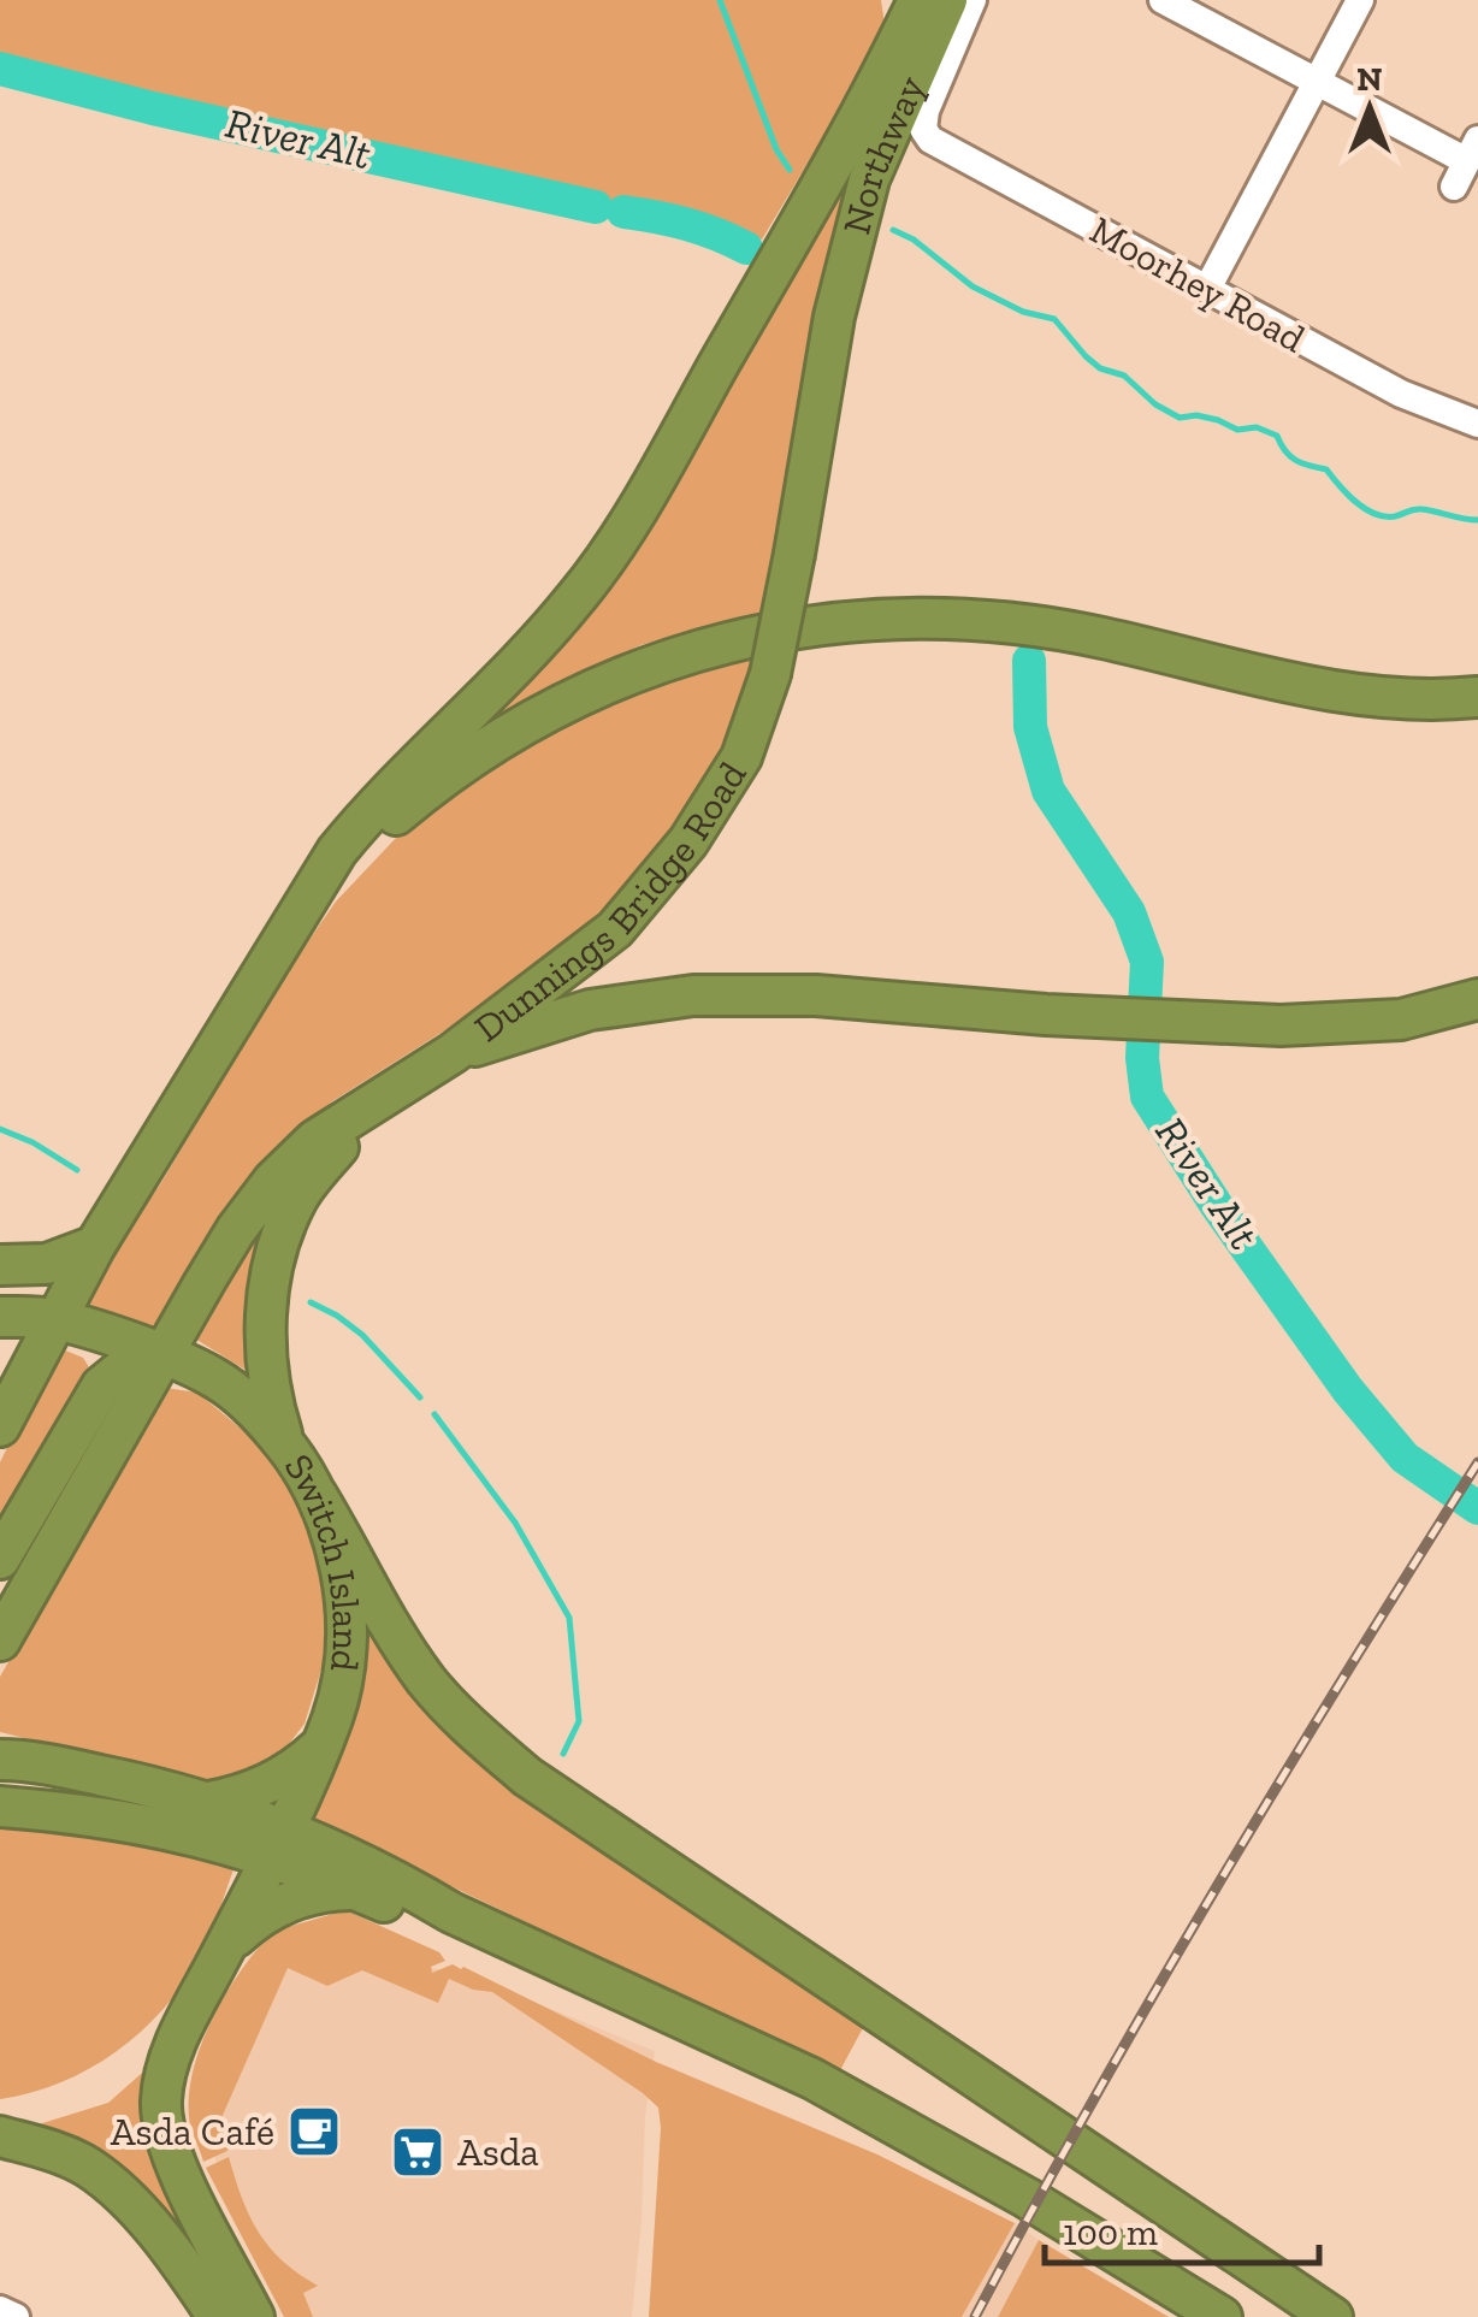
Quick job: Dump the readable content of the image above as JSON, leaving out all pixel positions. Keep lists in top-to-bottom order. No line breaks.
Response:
{"streets":{"highway":["Northway","Dunnings Bridge Road","Switch Island"],"street":["Moorhey Road"]},"crossings":[["Northway","Moorhey Road"],["Northway","Dunnings Bridge Road"],["Dunnings Bridge Road","Switch Island"]],"water":["River Alt"],"places":{"cafe":["Asda Café"],"supermarket":["Asda"]},"scale_bar":"100 m","north":"top"}
